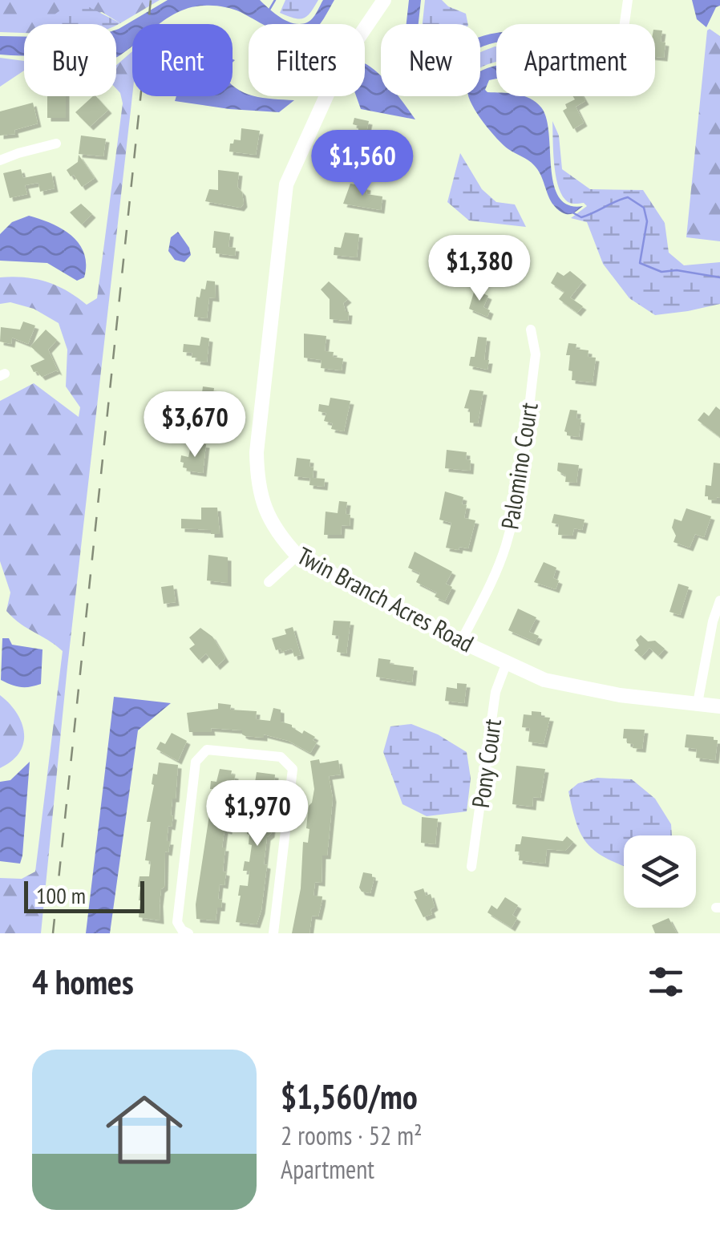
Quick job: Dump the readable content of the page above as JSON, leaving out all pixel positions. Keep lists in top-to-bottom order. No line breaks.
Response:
{"streets":{"street":["Palomino Court","Twin Branch Acres Road","Pony Court"]},"crossings":[["Palomino Court","Twin Branch Acres Road"],["Twin Branch Acres Road","Pony Court"]],"scale_bar":"100 m","page":{"chip":["Buy","Rent","Filters","New","Apartment"],"price":["$1,560","$1,380","$3,670","$1,970"],"scale":"100 m","heading":"4 homes","list":[{"name":"$1,560/mo","note":"2 rooms · 52 m² · Apartment"}]}}
